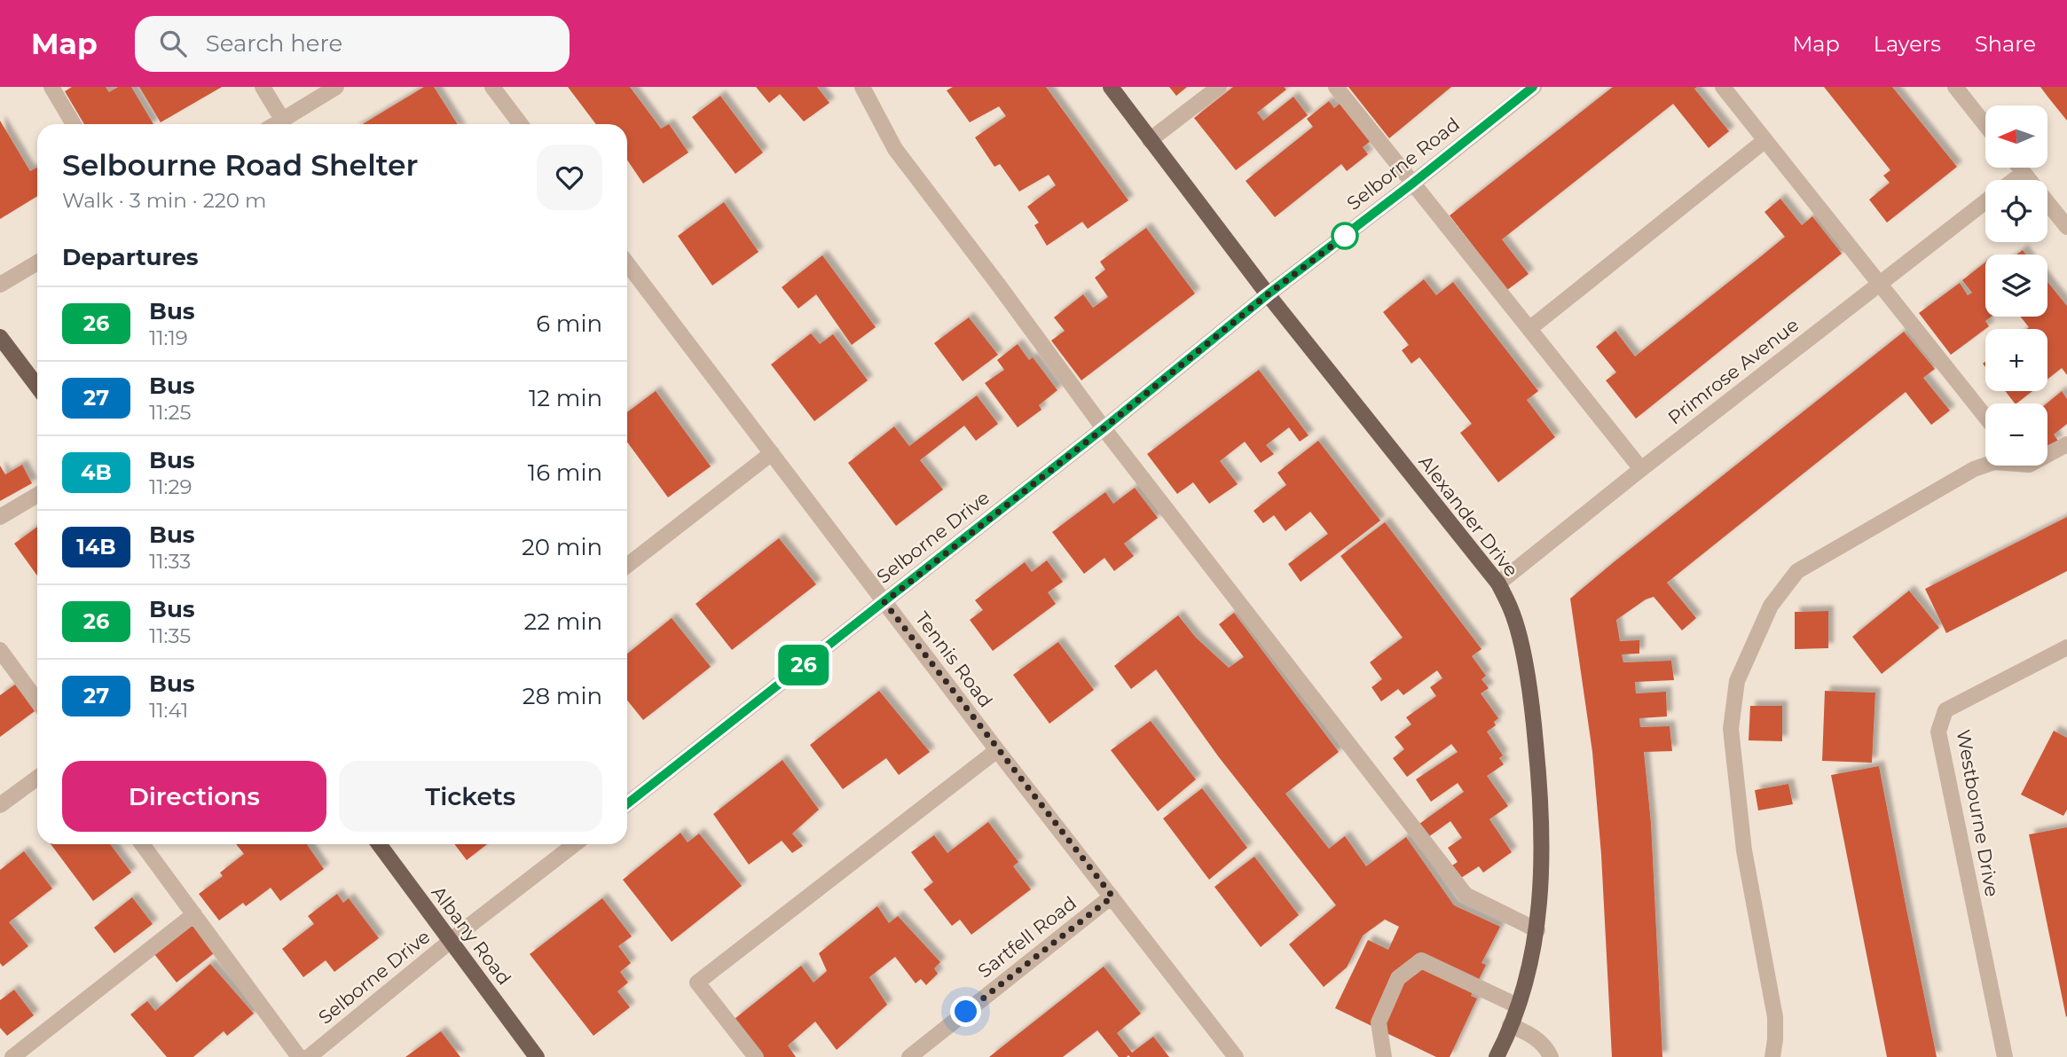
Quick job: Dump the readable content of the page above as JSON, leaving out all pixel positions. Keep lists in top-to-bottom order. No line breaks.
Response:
{"streets":{"main road":["Alexander Drive","Albany Road"],"street":["Selborne Road","Primrose Avenue","Selborne Drive","Tennis Road","Westbourne Drive","Sartfell Road"]},"crossings":[["Selborne Road","Alexander Drive"],["Selborne Road","Selborne Drive"],["Primrose Avenue","Alexander Drive"],["Alexander Drive","Selborne Drive"],["Selborne Drive","Tennis Road"],["Selborne Drive","Albany Road"],["Tennis Road","Sartfell Road"]],"lines":["bus line 26"],"north":"left","page":{"header":"Map","search":"Search here","nav":["Map","Layers","Share"],"on_map":"26","map_buttons":["+","−"],"heading":[["Selbourne Road Shelter","Walk · 3 min · 220 m"],"Departures"],"list":[{"mark":"26","name":"Bus","note":"11:19","value":"6 min"},{"mark":"27","name":"Bus","note":"11:25","value":"12 min"},{"mark":"4B","name":"Bus","note":"11:29","value":"16 min"},{"mark":"14B","name":"Bus","note":"11:33","value":"20 min"},{"mark":"26","name":"Bus","note":"11:35","value":"22 min"},{"mark":"27","name":"Bus","note":"11:41","value":"28 min"}],"buttons":["Directions","Tickets"]}}
